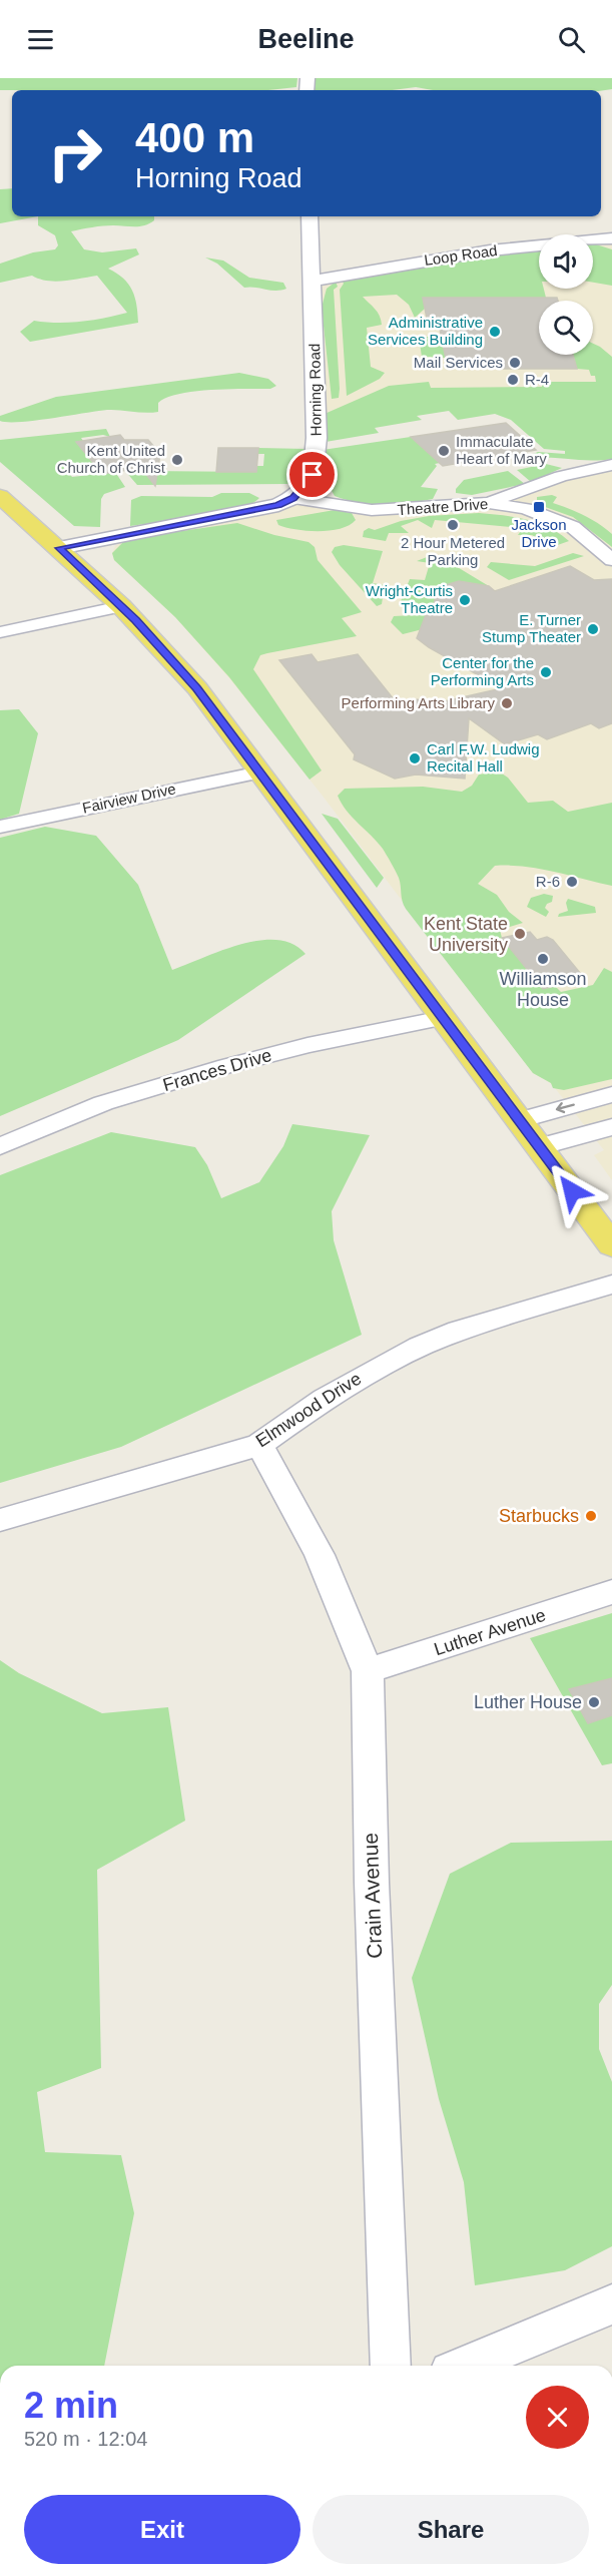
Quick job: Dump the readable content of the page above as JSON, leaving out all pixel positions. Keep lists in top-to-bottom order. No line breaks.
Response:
{"streets":{"street":["Loop Road","Horning Road","Theatre Drive","Fairview Drive","Frances Drive","Elmwood Drive","Luther Avenue","Crain Avenue"]},"crossings":[["Loop Road","Horning Road"],["Horning Road","Theatre Drive"],["Elmwood Drive","Crain Avenue"],["Luther Avenue","Crain Avenue"]],"places":{"other":["Administrative Services Building","Mail Services","R-4","Immaculate Heart of Mary","Kent United Church of Christ","2 Hour Metered Parking","Wright-Curtis Theatre","E. Turner Stump Theater","Center for the Performing Arts","Performing Arts Library","Carl F.W. Ludwig Recital Hall","R-6","Kent State University","Williamson House","Starbucks","Luther House"],"transit":["Jackson Drive"]},"page":{"header":"Beeline","turn":["400 m","Horning Road"],"heading":["2 min","520 m · 12:04"],"buttons":["Exit","Share"]}}
